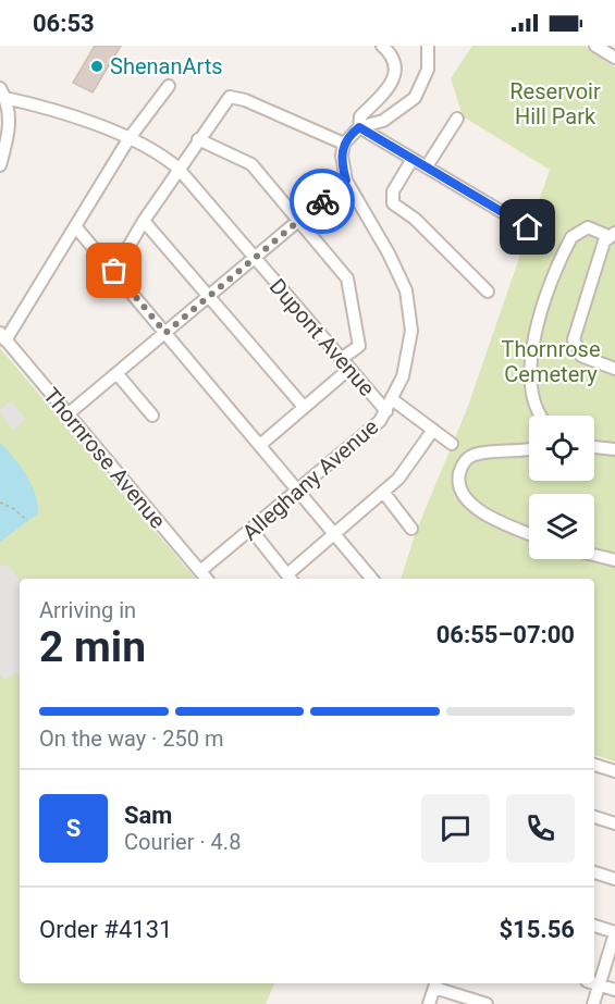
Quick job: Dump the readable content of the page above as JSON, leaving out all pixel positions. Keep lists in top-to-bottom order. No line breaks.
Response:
{"streets":{"street":["Dupont Avenue","Thornrose Avenue","Alleghany Avenue"]},"crossings":[["Dupont Avenue","Alleghany Avenue"],["Thornrose Avenue","Alleghany Avenue"]],"parks":["Reservoir Hill Park","Thornrose Cemetery"],"places":["ShenanArts"],"page":{"status":"06:53","heading":["2 min","Arriving in","06:55–07:00"],"panel":["Sam","Courier · 4.8","Order #4131","$15.56"],"bar":"On the way · 250 m","round":"S"}}
